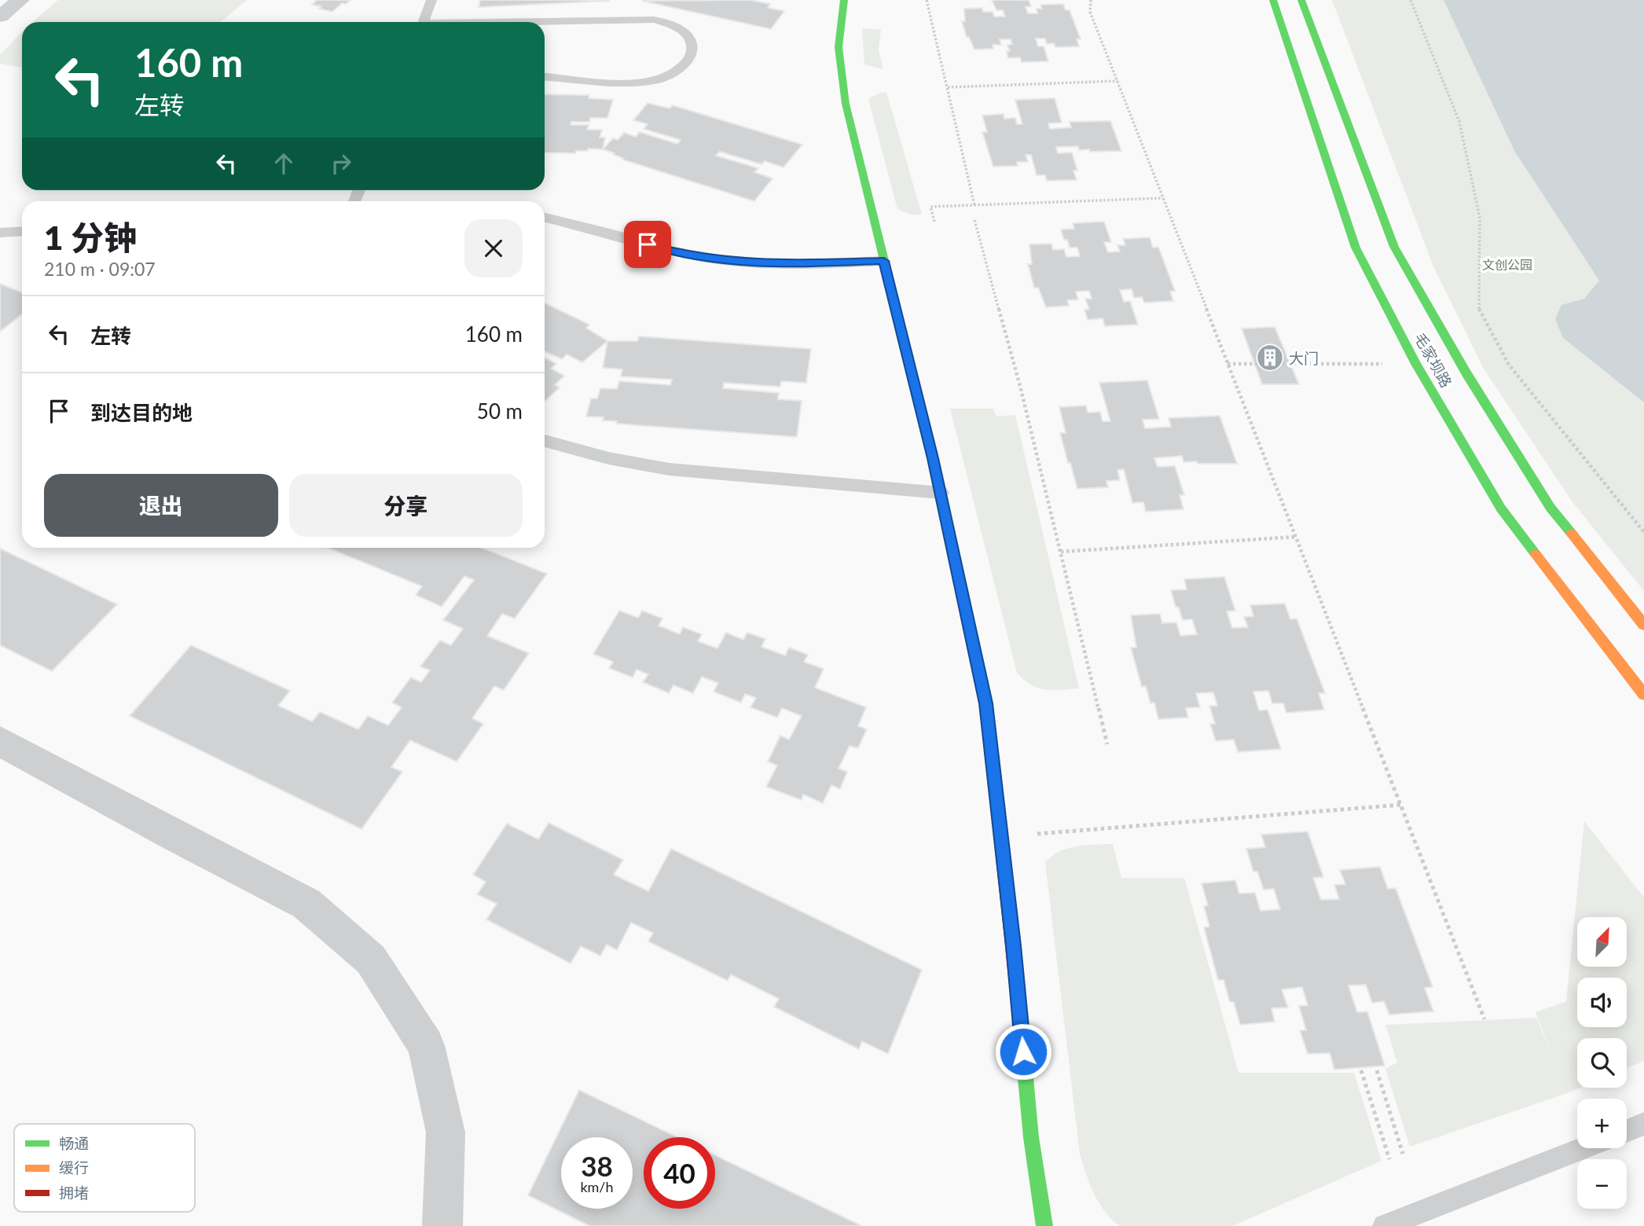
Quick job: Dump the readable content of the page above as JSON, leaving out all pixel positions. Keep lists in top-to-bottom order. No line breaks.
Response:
{"streets":{"main road":["毛家坝路"]},"parks":["文创公园"],"places":{"building":["大门"]},"legend":["畅通","缓行","拥堵"],"north":"top right","page":{"turn":["160 m","左转"],"heading":["1 分钟","210 m · 09:07"],"list":[{"name":"左转","value":"160 m"},{"name":"到达目的地","value":"50 m"}],"buttons":["退出","分享"],"map_buttons":["+","−"],"speed":"38 km/h","limit":"40"}}
